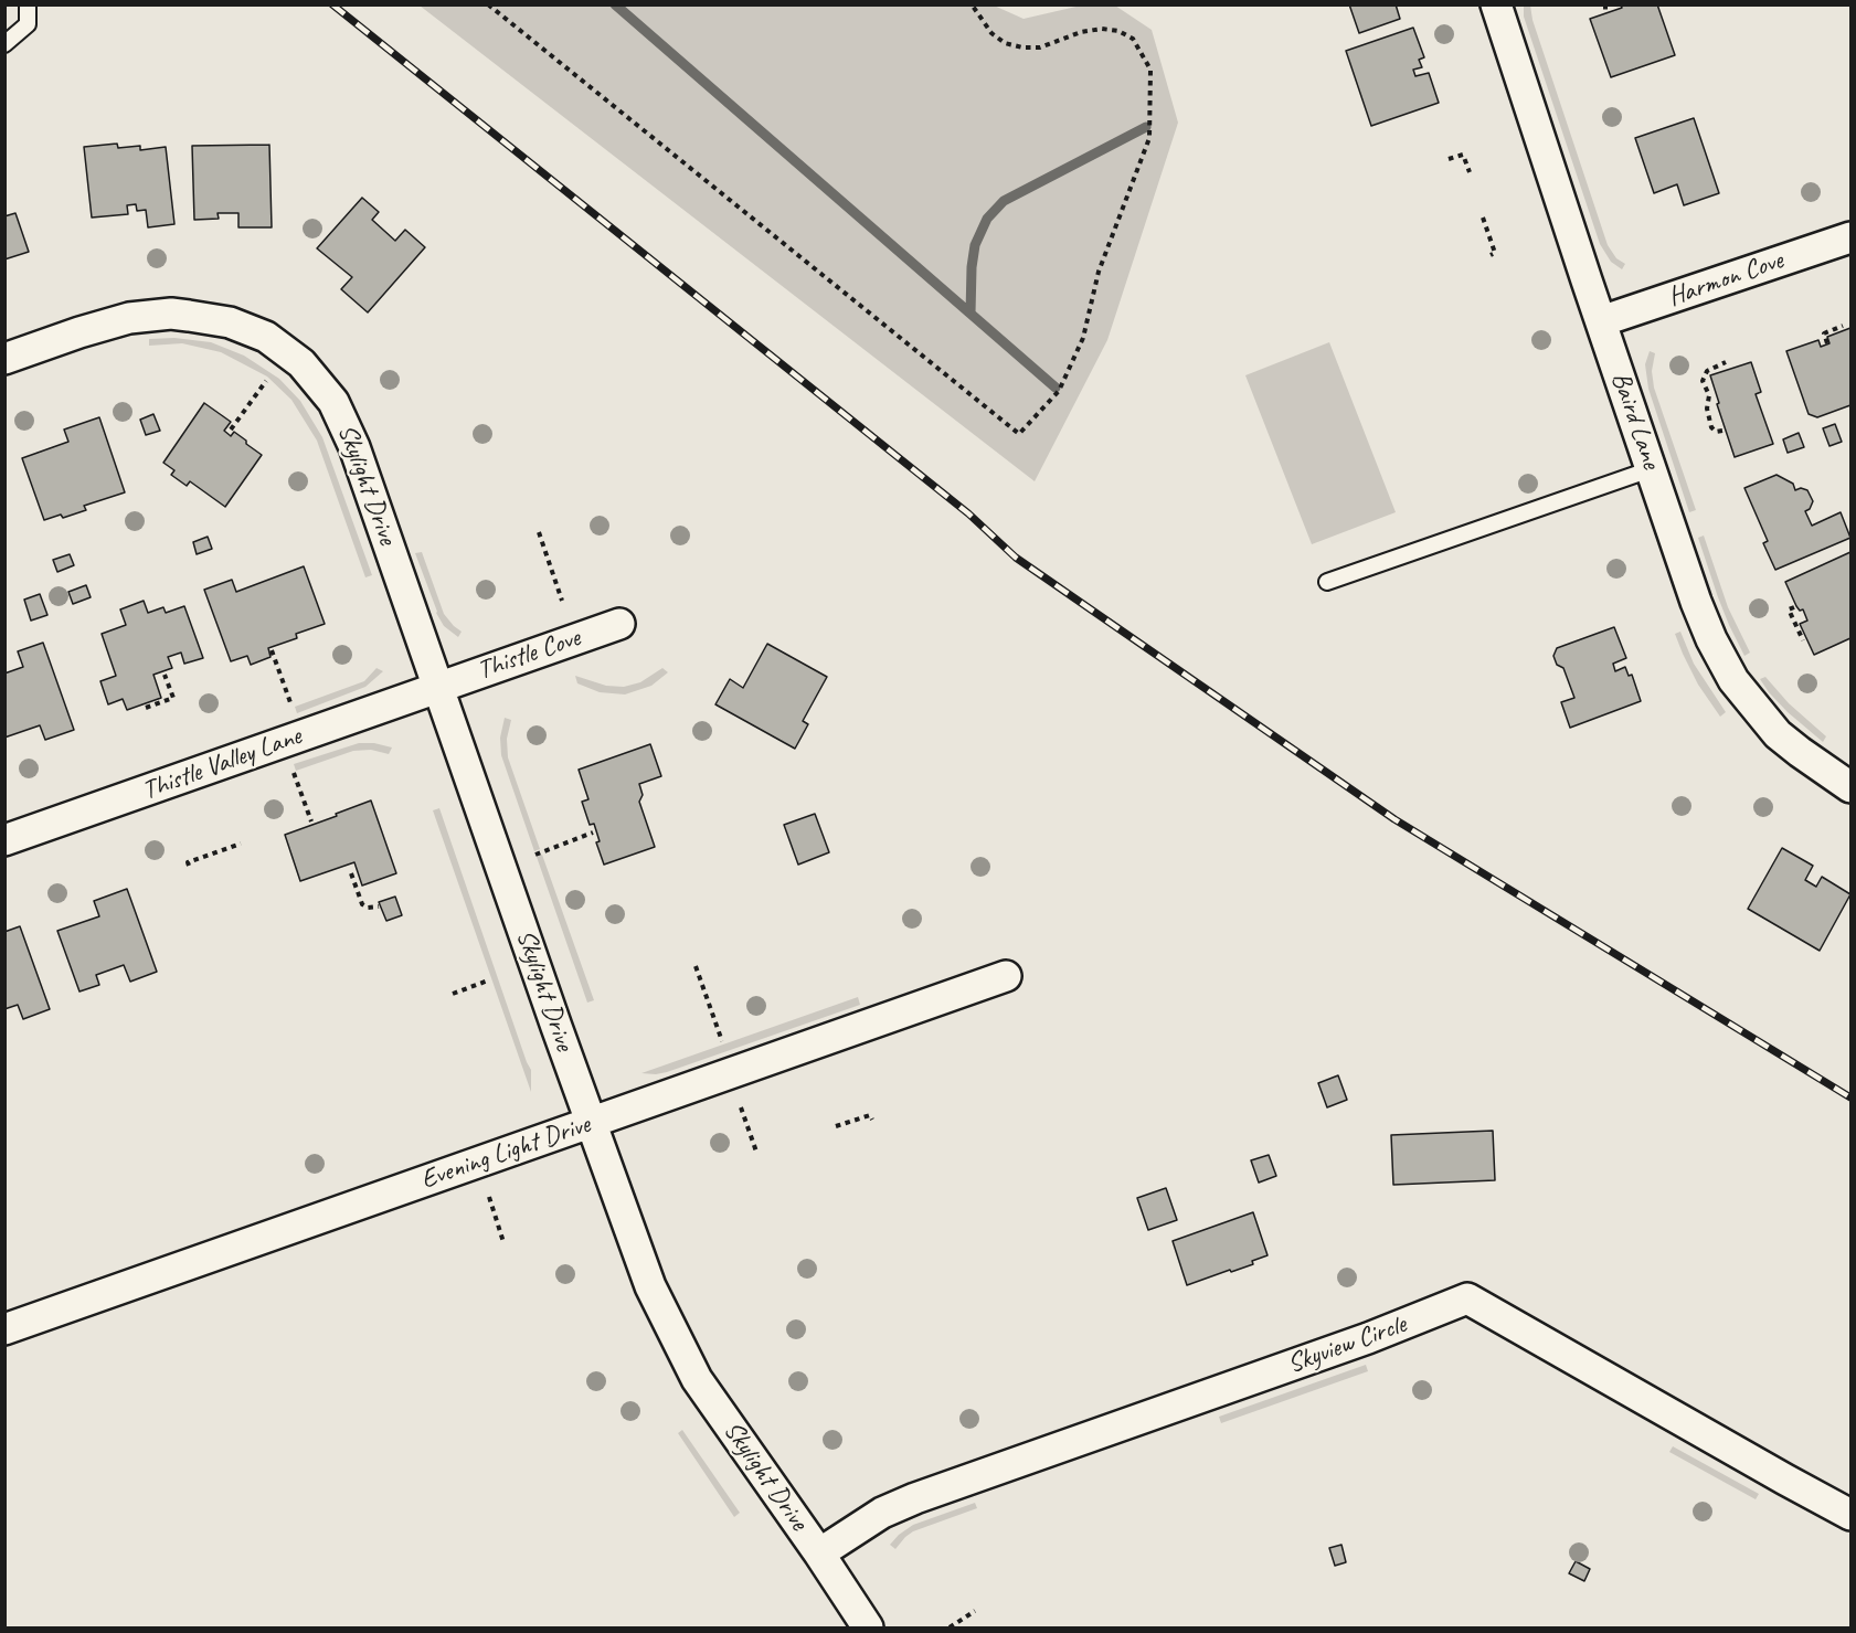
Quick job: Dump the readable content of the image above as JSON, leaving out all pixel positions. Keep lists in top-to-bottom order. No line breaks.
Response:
{"streets":{"street":["Harmon Cove","Baird Lane","Skylight Drive","Thistle Cove","Thistle Valley Lane","Evening Light Drive","Skyview Circle"]},"crossings":[["Harmon Cove","Baird Lane"],["Skylight Drive","Thistle Cove"],["Skylight Drive","Thistle Valley Lane"],["Skylight Drive","Evening Light Drive"],["Skylight Drive","Skyview Circle"],["Thistle Cove","Thistle Valley Lane"]]}
